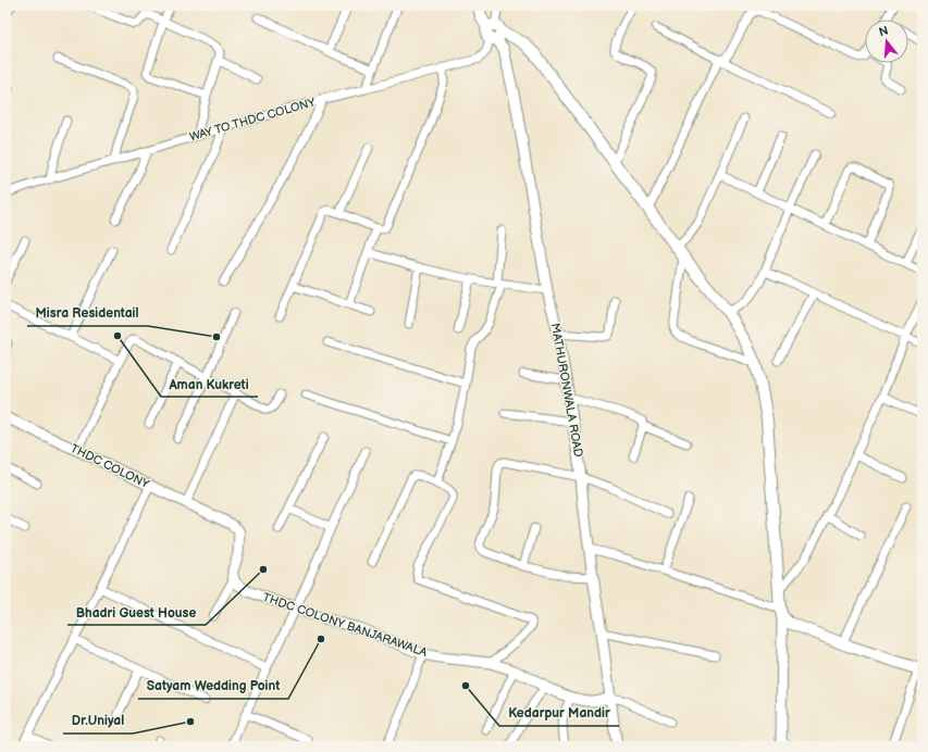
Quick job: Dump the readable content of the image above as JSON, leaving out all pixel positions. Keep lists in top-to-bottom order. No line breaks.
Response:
{"streets":{"street":["WAY TO THDC COLONY","MATHURONWALA ROAD","THDC COLONY","THDC COLONY BANJARAWALA"]},"crossings":[["WAY TO THDC COLONY","MATHURONWALA ROAD"],["MATHURONWALA ROAD","THDC COLONY BANJARAWALA"],["THDC COLONY","THDC COLONY BANJARAWALA"]],"places":["Aman Kukreti","Misra Residentail","Bhadri Guest House","Satyam Wedding Point","Kedarpur Mandir","Dr.Uniyal"],"north":"top"}
